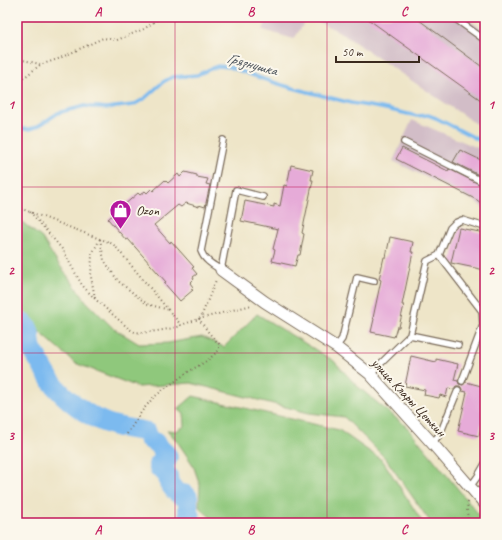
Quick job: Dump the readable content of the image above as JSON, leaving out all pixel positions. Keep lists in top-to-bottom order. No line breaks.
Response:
{"streets":{"street":["улица Клары Цеткин"]},"water":["Грязнушка"],"places":{"shop":["Ozon"]},"scale_bar":"50 m","grid":{"columns":["A","B","C"],"rows":["1","2","3"]}}
